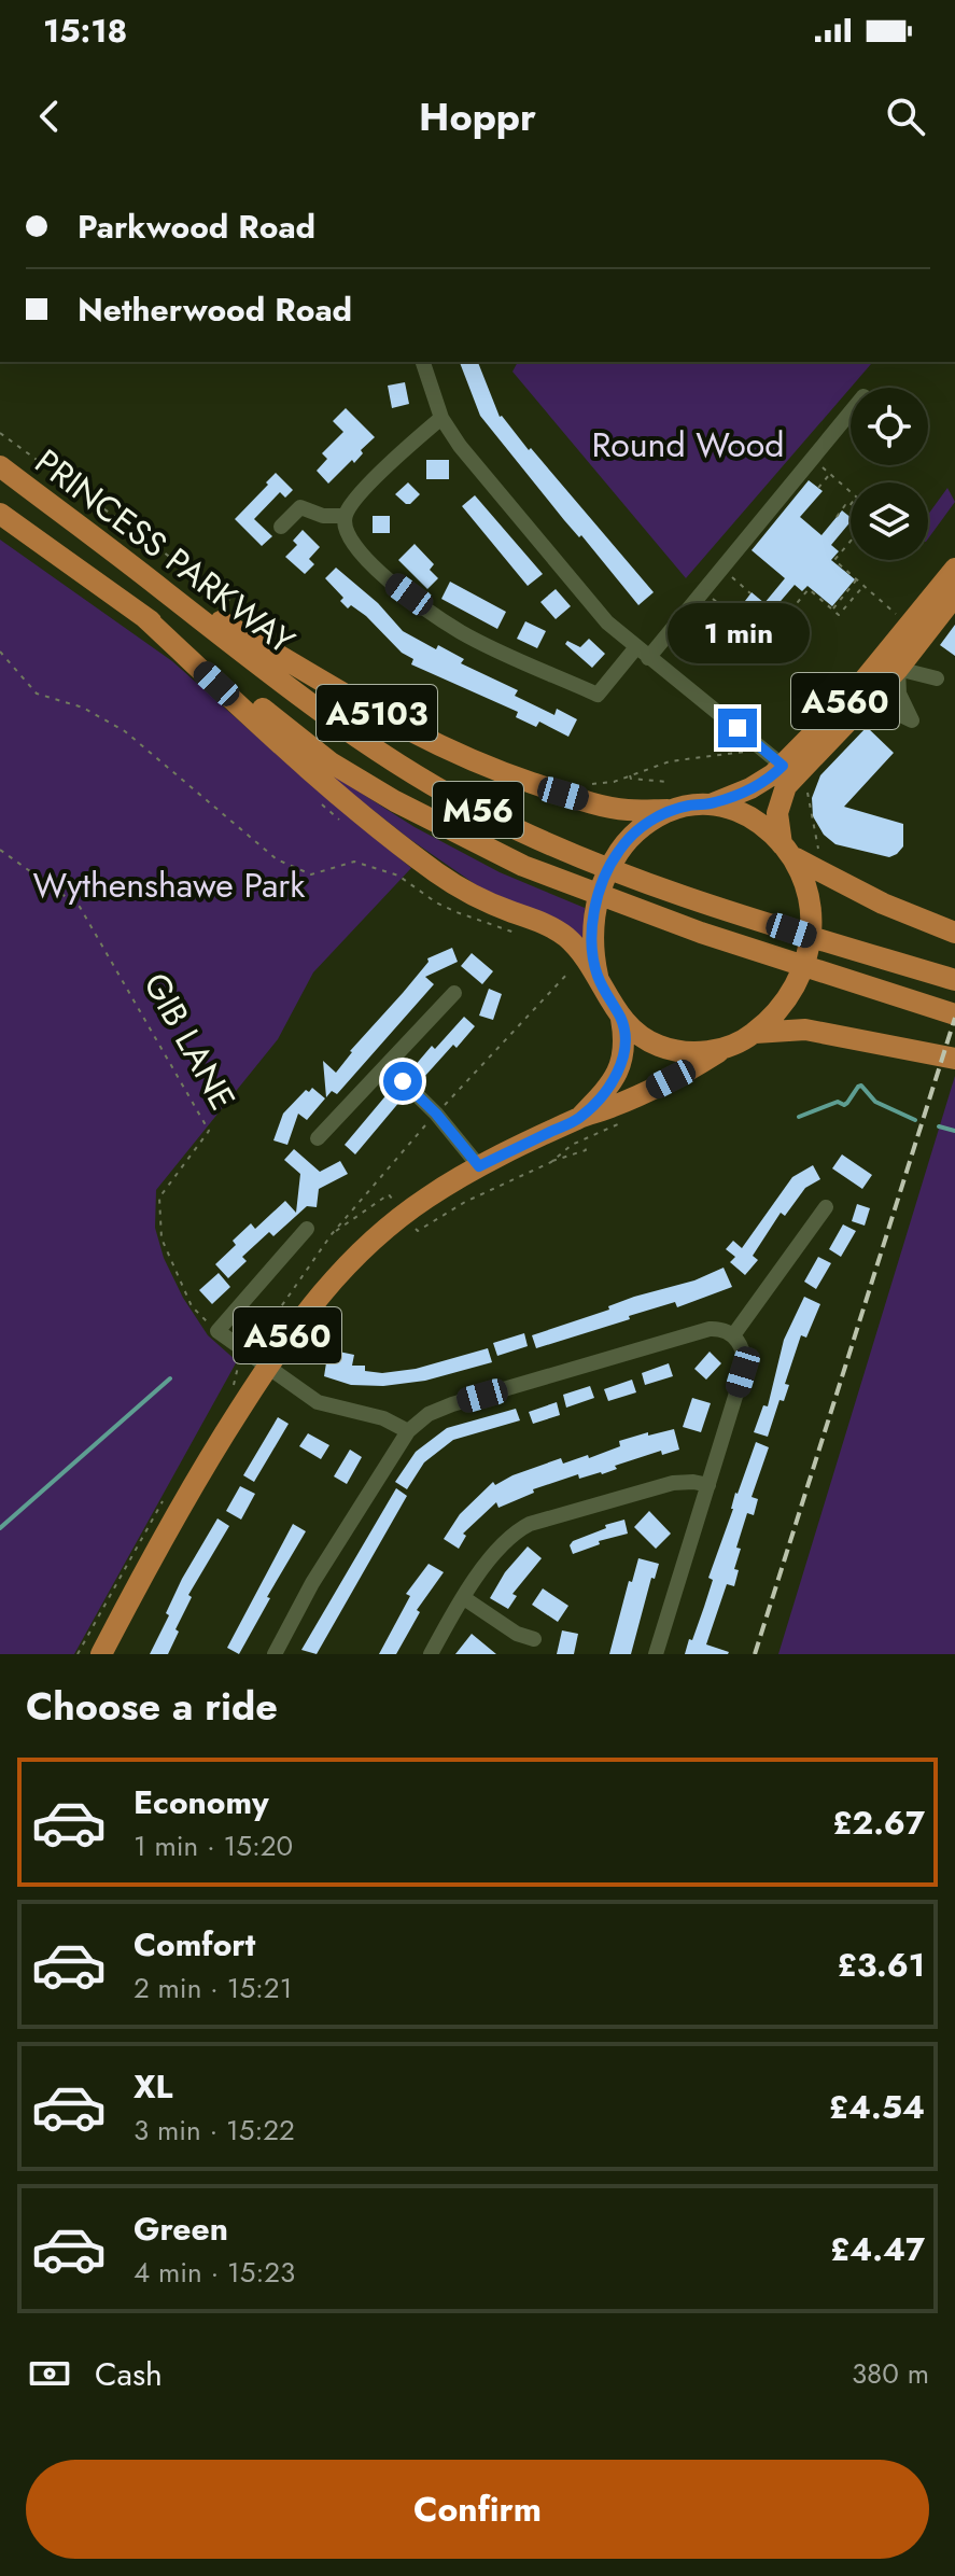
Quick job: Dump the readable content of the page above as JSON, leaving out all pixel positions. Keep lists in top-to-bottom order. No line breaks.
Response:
{"streets":{"highway":["PRINCESS PARKWAY","A560","A5103","M56"],"path":["GIB LANE"]},"crossings":[["PRINCESS PARKWAY","A5103"],["A560","A5103"]],"parks":["Round Wood","Wythenshawe Park"],"page":{"status":"15:18","header":"Hoppr","banner":["Parkwood Road","Netherwood Road"],"bubble":"1 min","heading":"Choose a ride","list":[{"name":"Economy","note":"1 min · 15:20","value":"£2.67"},{"name":"Comfort","note":"2 min · 15:21","value":"£3.61"},{"name":"XL","note":"3 min · 15:22","value":"£4.54"},{"name":"Green","note":"4 min · 15:23","value":"£4.47"}],"pay":["Cash","380 m"],"buttons":"Confirm"}}
